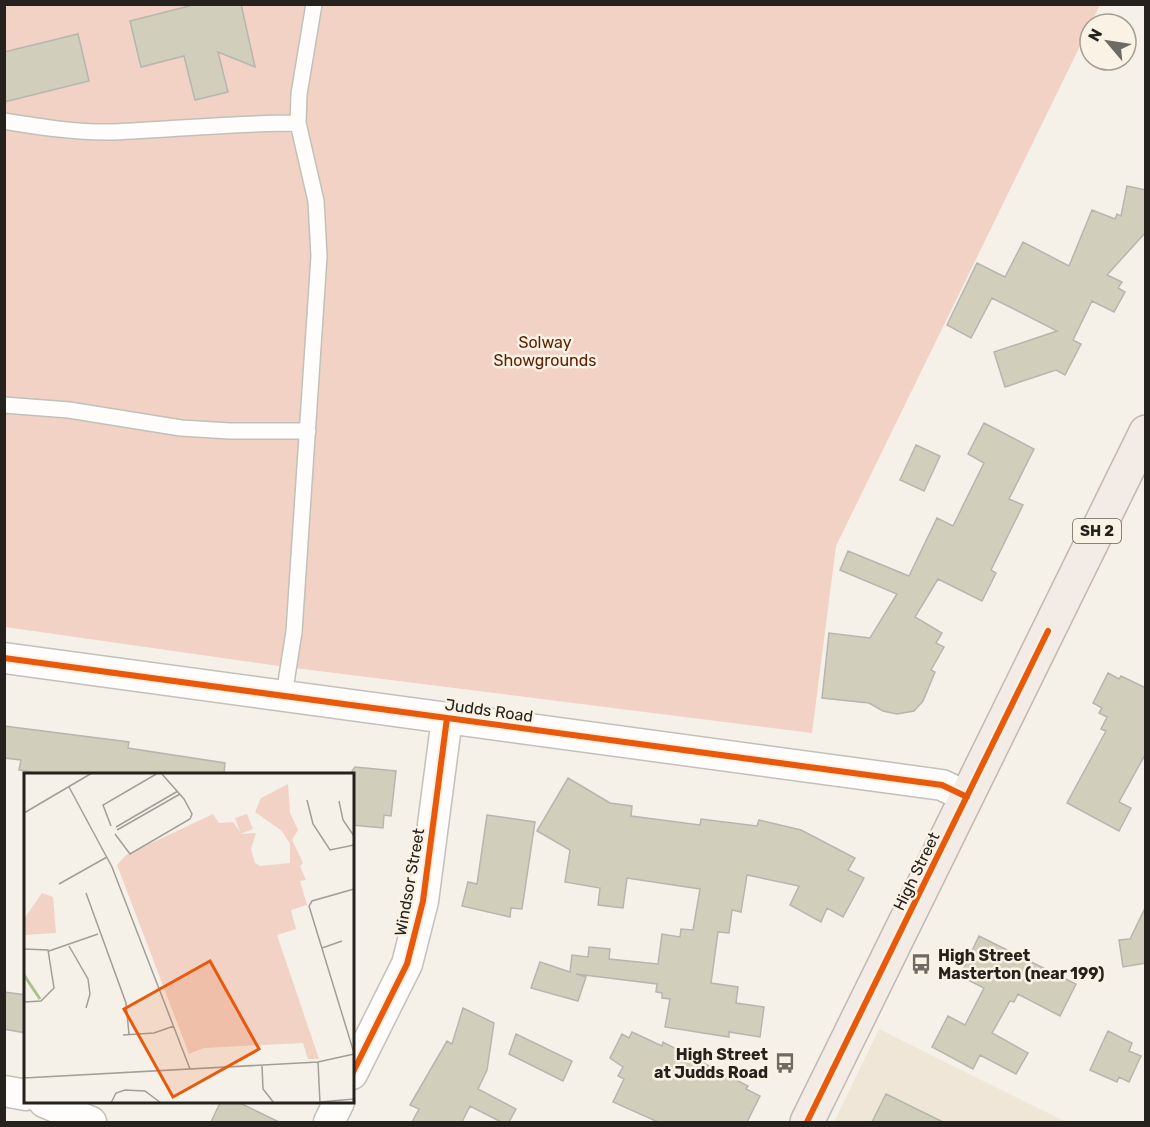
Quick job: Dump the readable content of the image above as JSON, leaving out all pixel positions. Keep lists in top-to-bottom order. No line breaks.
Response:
{"streets":{"highway":["SH 2","High Street"],"street":["Judds Road","Windsor Street"]},"crossings":[["Judds Road","High Street"],["Judds Road","Windsor Street"]],"parks":["Solway Showgrounds"],"places":{"bus stop":["High Street Masterton (near 199)","High Street at Judds Road"]},"north":"top left"}
